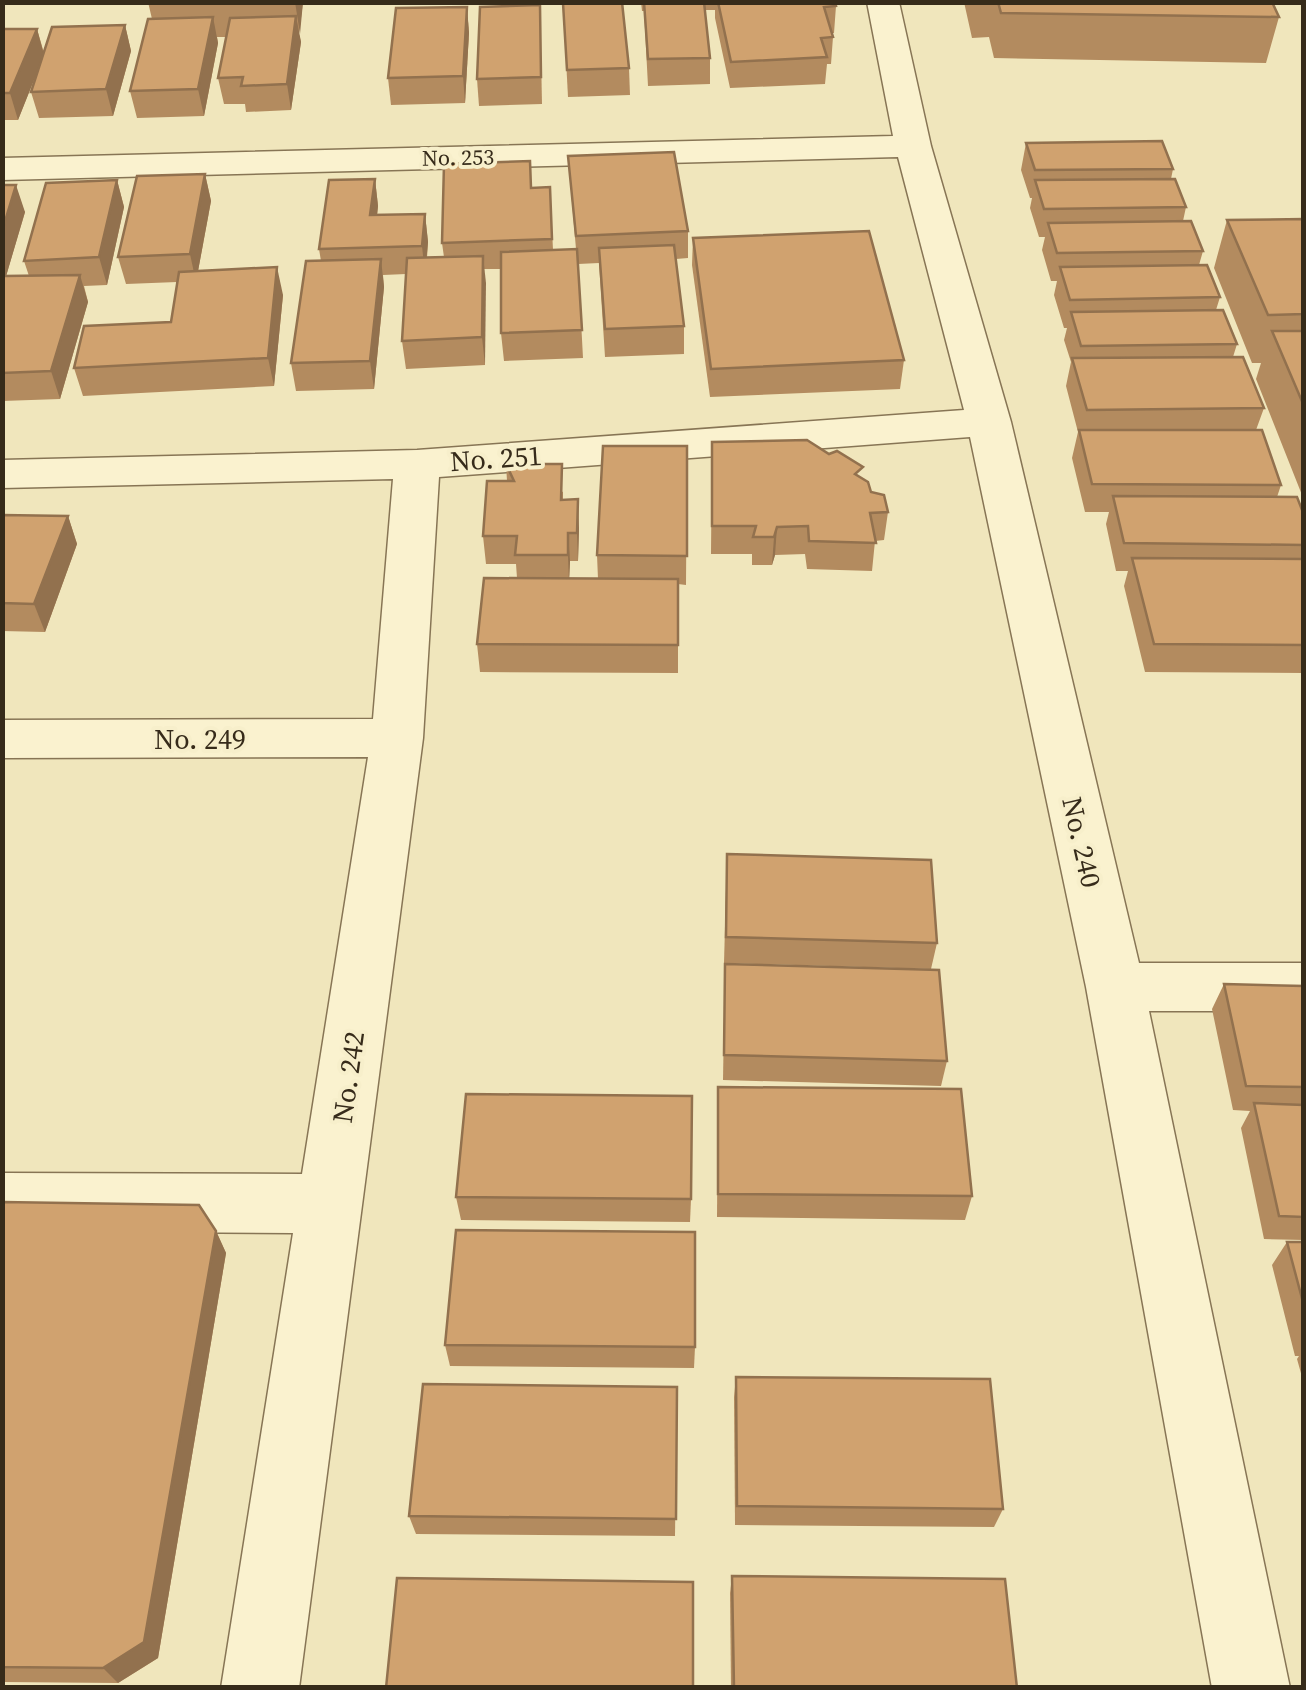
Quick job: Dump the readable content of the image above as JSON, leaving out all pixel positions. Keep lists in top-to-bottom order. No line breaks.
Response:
{"streets":{"street":["No. 253","No. 251","No. 249","No. 240","No. 242"]},"crossings":[["No. 253","No. 240"],["No. 251","No. 240"],["No. 251","No. 242"],["No. 249","No. 242"]]}
